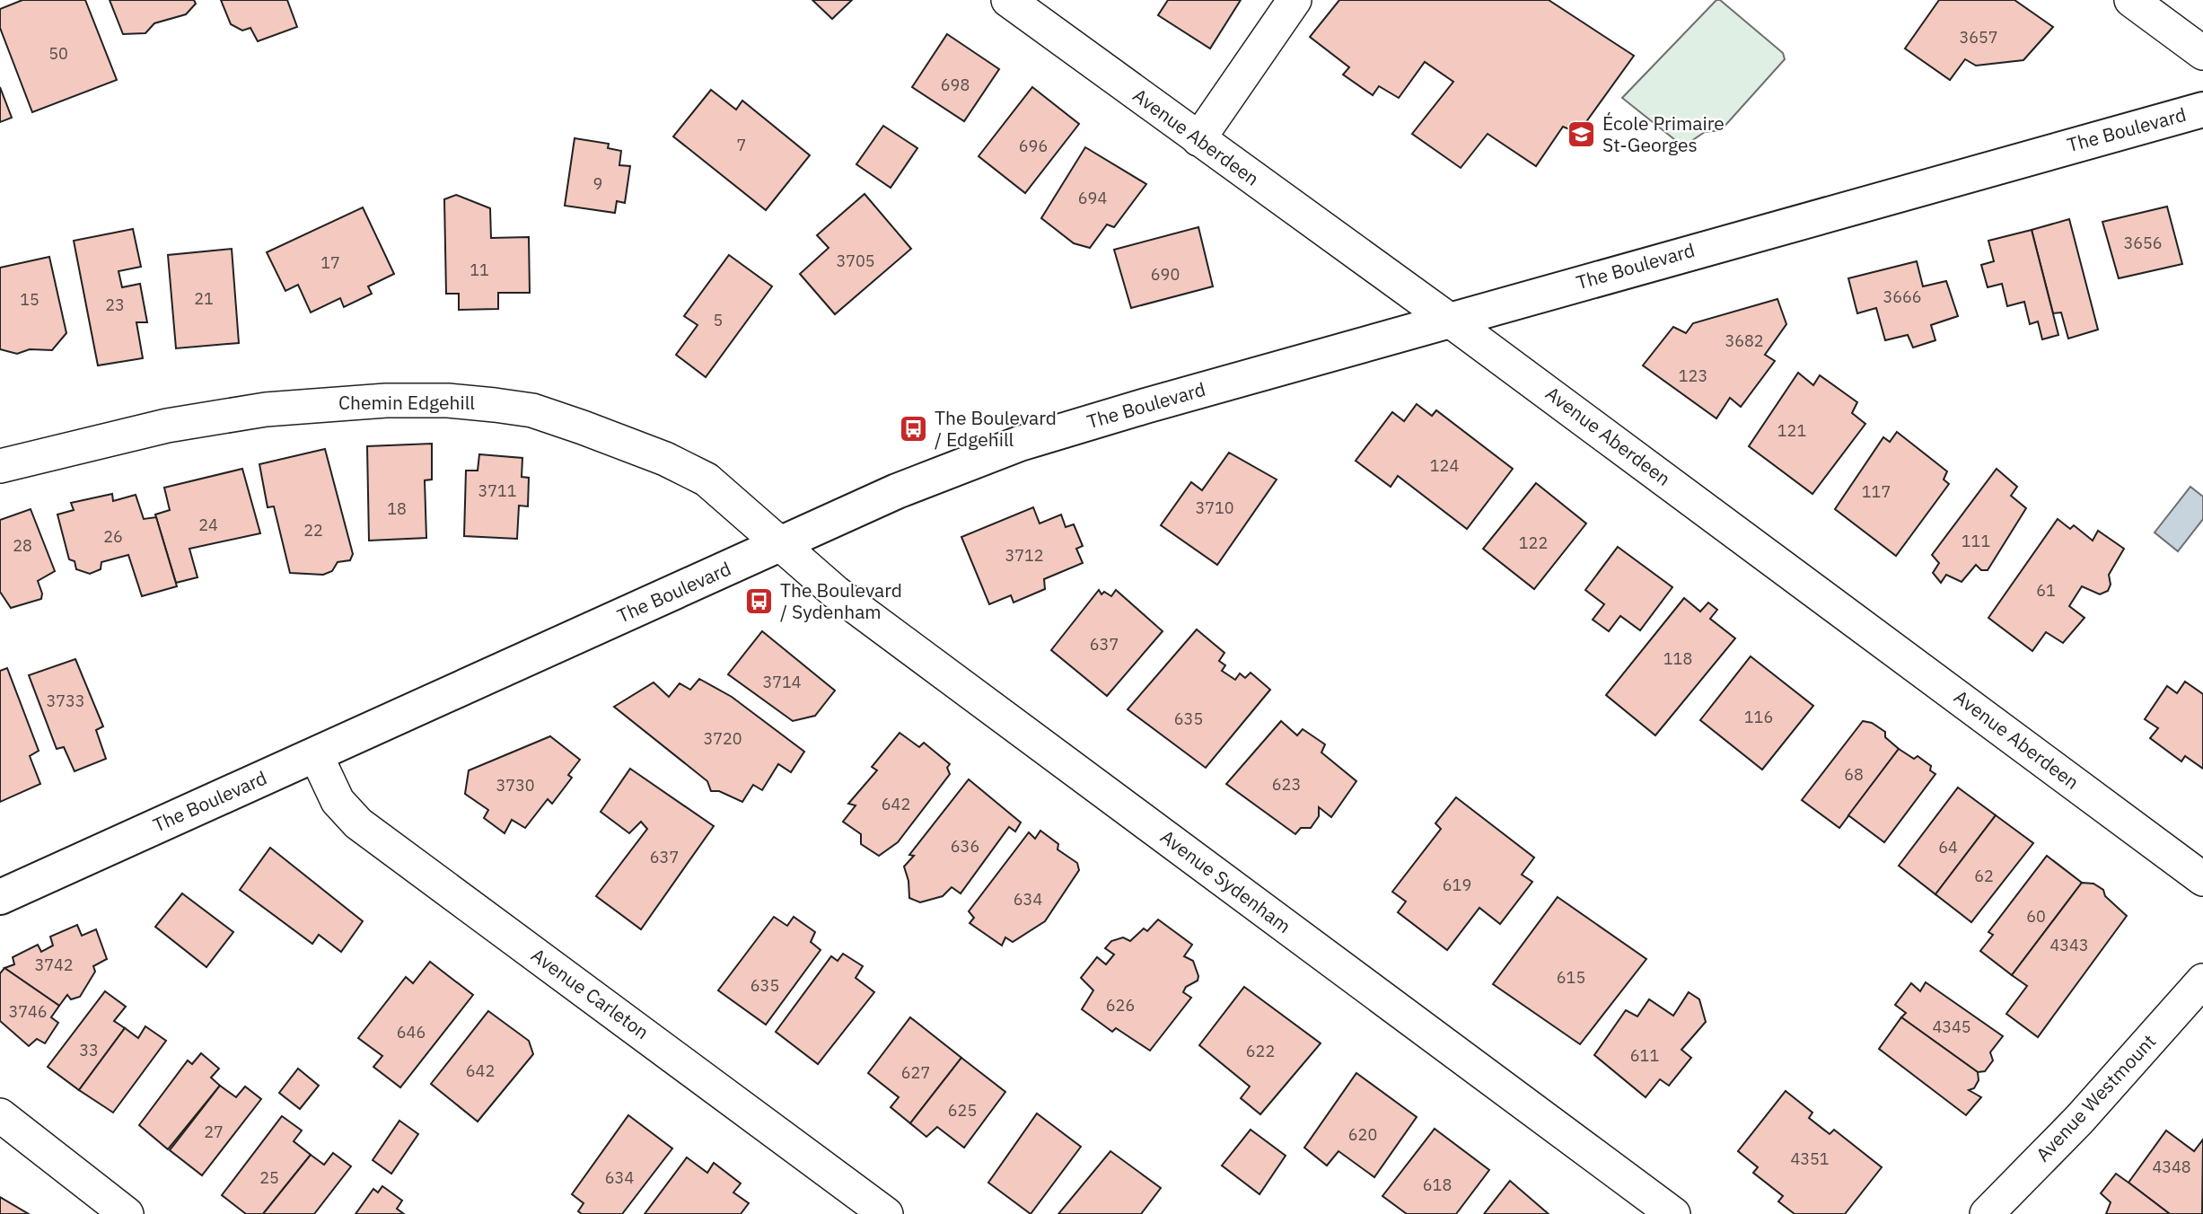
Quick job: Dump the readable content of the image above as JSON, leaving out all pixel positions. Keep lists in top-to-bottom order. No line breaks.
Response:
{"streets":{"main road":["The Boulevard"],"street":["Avenue Aberdeen","Chemin Edgehill","Avenue Sydenham","Avenue Carleton","Avenue Westmount"]},"crossings":[["The Boulevard","Avenue Aberdeen"],["The Boulevard","Chemin Edgehill"],["The Boulevard","Avenue Sydenham"],["The Boulevard","Avenue Carleton"],["Chemin Edgehill","Avenue Sydenham"]],"places":{"school or university":["École Primaire St-Georges"],"bus stop":["The Boulevard / Edgehill","The Boulevard / Sydenham"]},"house_numbers":["3657","50","698","7","696","9","694","3656","3705","17","11","690","3666","21","15","23","5","3682","123","121","124","3711","117","3710","18","24","22","26","111","122","28","3712","61","637","118","3714","3733","116","635","3720","68","623","3730","642","636","64","637","62","619","634","60","4343","3742","615","635","626","3746","4345","646","33","622","611","642","627","625","27","620","4351","4348","25","634","618"]}
